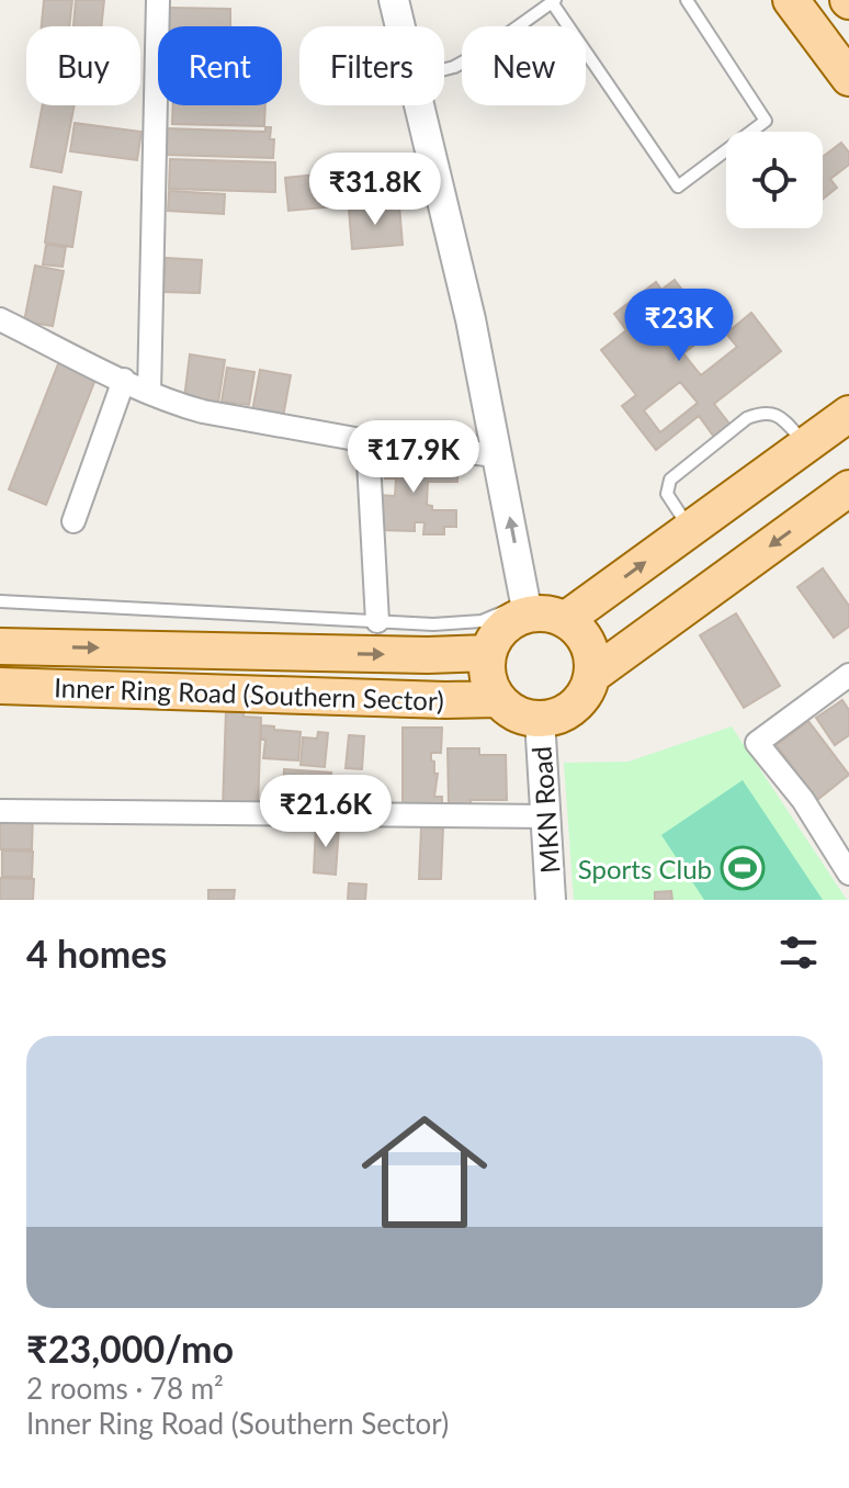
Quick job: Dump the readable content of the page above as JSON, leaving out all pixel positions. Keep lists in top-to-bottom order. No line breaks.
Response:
{"streets":{"main road":["Inner Ring Road (Southern Sector)"],"street":["MKN Road"]},"crossings":[["Inner Ring Road (Southern Sector)","MKN Road"]],"places":{"sports":["Sports Club"]},"page":{"chip":["Buy","Rent","Filters","New"],"price":["₹31.8K","₹23K","₹17.9K","₹21.6K"],"heading":"4 homes","list":[{"name":"₹23,000/mo","note":"2 rooms · 78 m² · Inner Ring Road (Southern Sector)"}]}}
